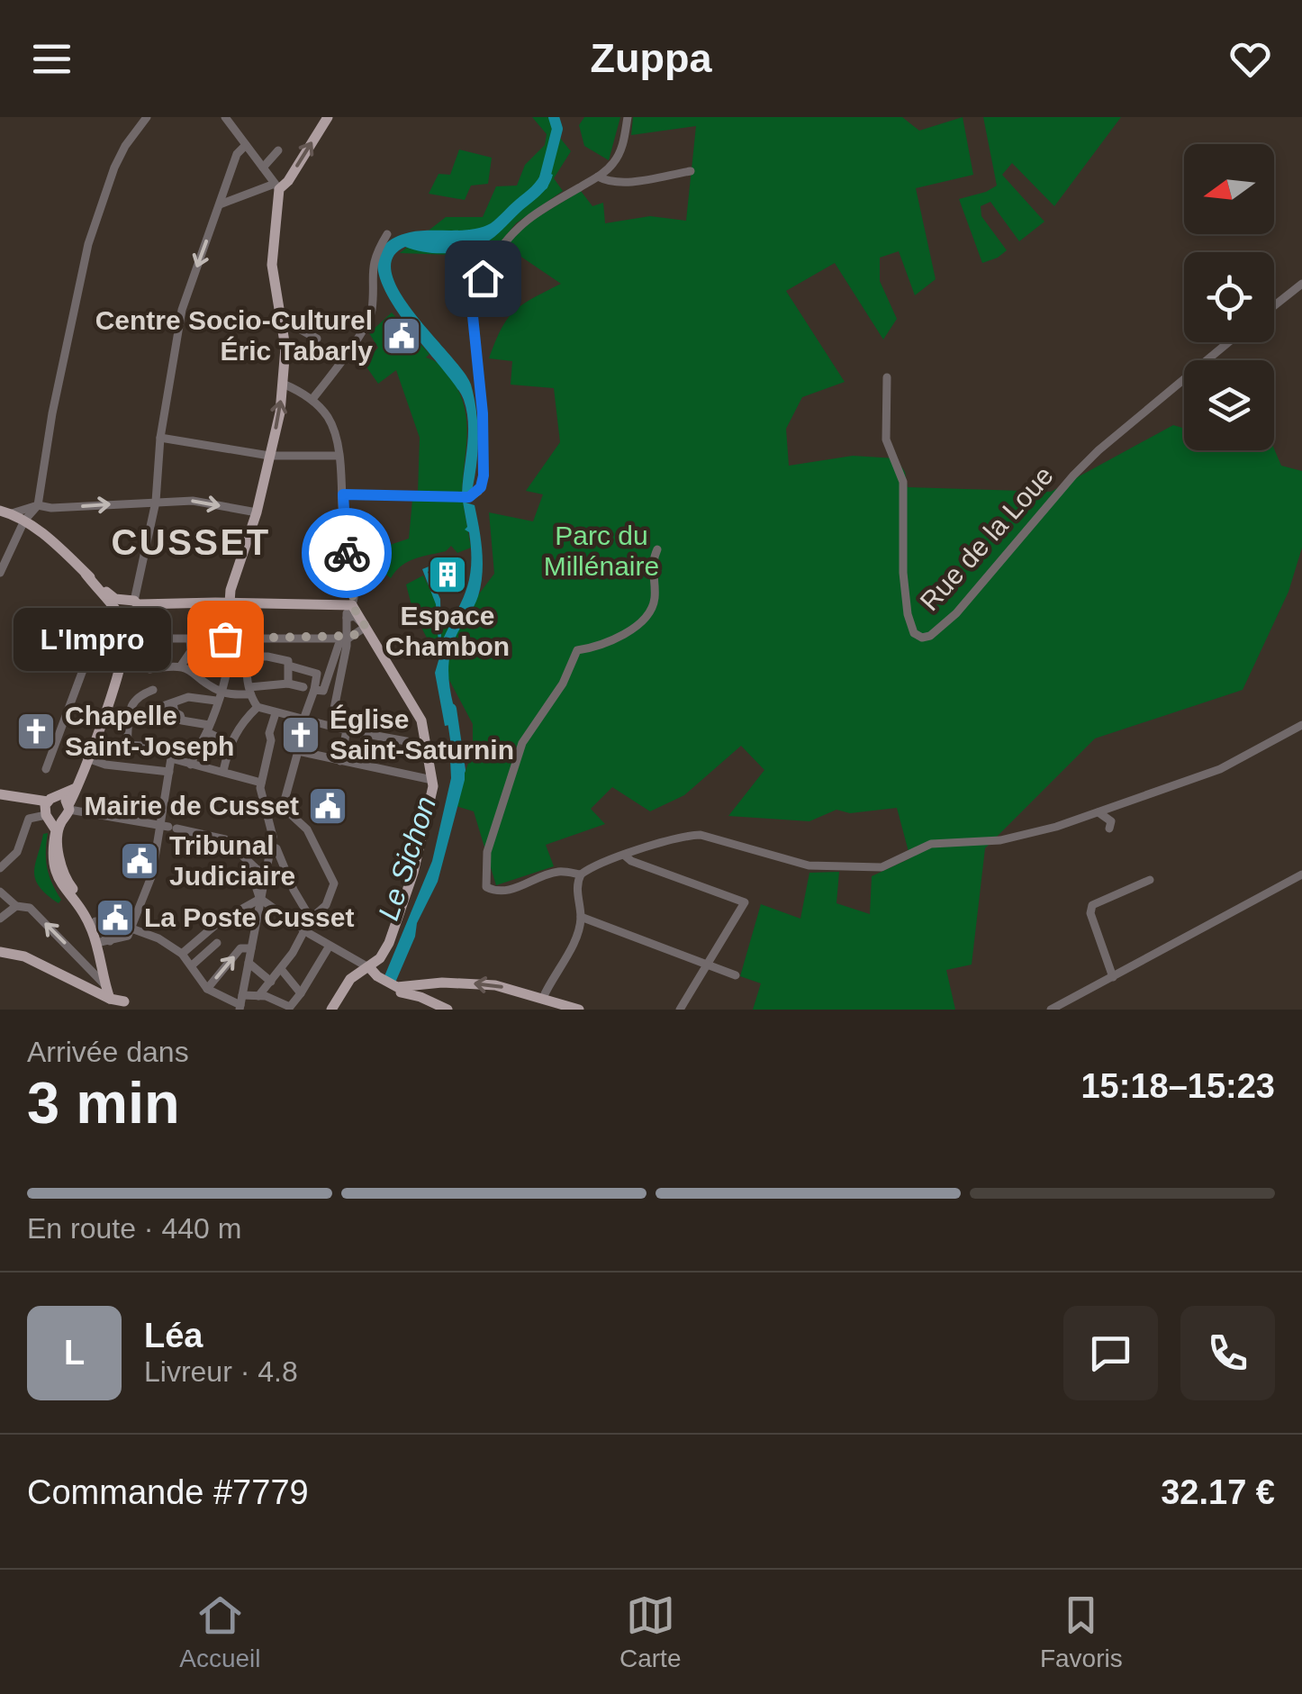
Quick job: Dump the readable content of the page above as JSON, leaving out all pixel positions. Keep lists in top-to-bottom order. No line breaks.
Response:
{"streets":{"street":["Rue de la Loue"]},"districts":["CUSSET"],"water":["Le Sichon"],"parks":["Parc du Millénaire"],"places":{"public building":["Centre Socio-Culturel Éric Tabarly","Mairie de Cusset","Tribunal Judiciaire","La Poste Cusset"],"building":["Espace Chambon"],"other":["L'Impro"],"church":["Chapelle Saint-Joseph","Église Saint-Saturnin"]},"north":"left","page":{"header":"Zuppa","bubble":"L'Impro","heading":["3 min","Arrivée dans","15:18–15:23"],"panel":["Léa","Livreur · 4.8","Commande #7779","32.17 €"],"bar":"En route · 440 m","round":"L","tabs":["Accueil","Carte","Favoris"]}}
